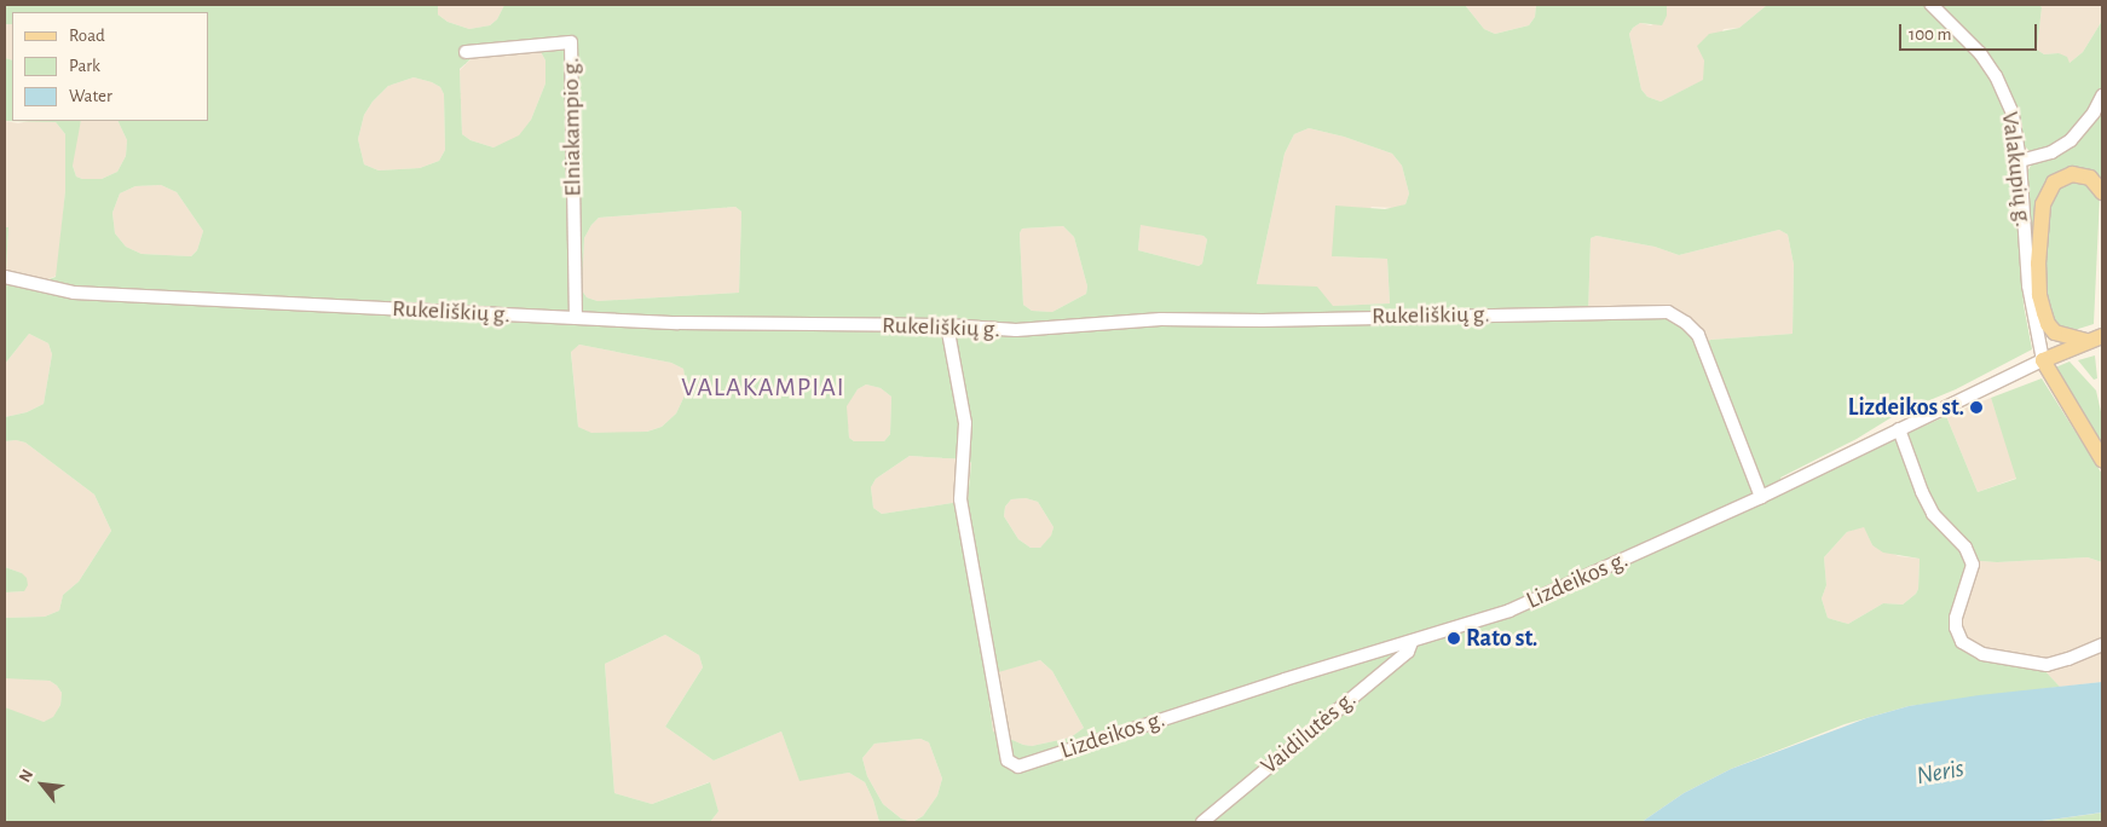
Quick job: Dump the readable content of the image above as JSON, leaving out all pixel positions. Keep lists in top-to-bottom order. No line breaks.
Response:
{"streets":{"street":["Elniakampio g.","Valakupių g.","Rukeliškių g.","Lizdeikos g.","Vaidilutės g."]},"crossings":[["Elniakampio g.","Rukeliškių g."],["Valakupių g.","Lizdeikos g."],["Rukeliškių g.","Lizdeikos g."],["Lizdeikos g.","Vaidilutės g."]],"districts":["VALAKAMPIAI"],"water":["Neris"],"places":["Lizdeikos st.","Rato st."],"legend":["Road","Park","Water"],"scale_bar":"100 m","north":"top left"}
